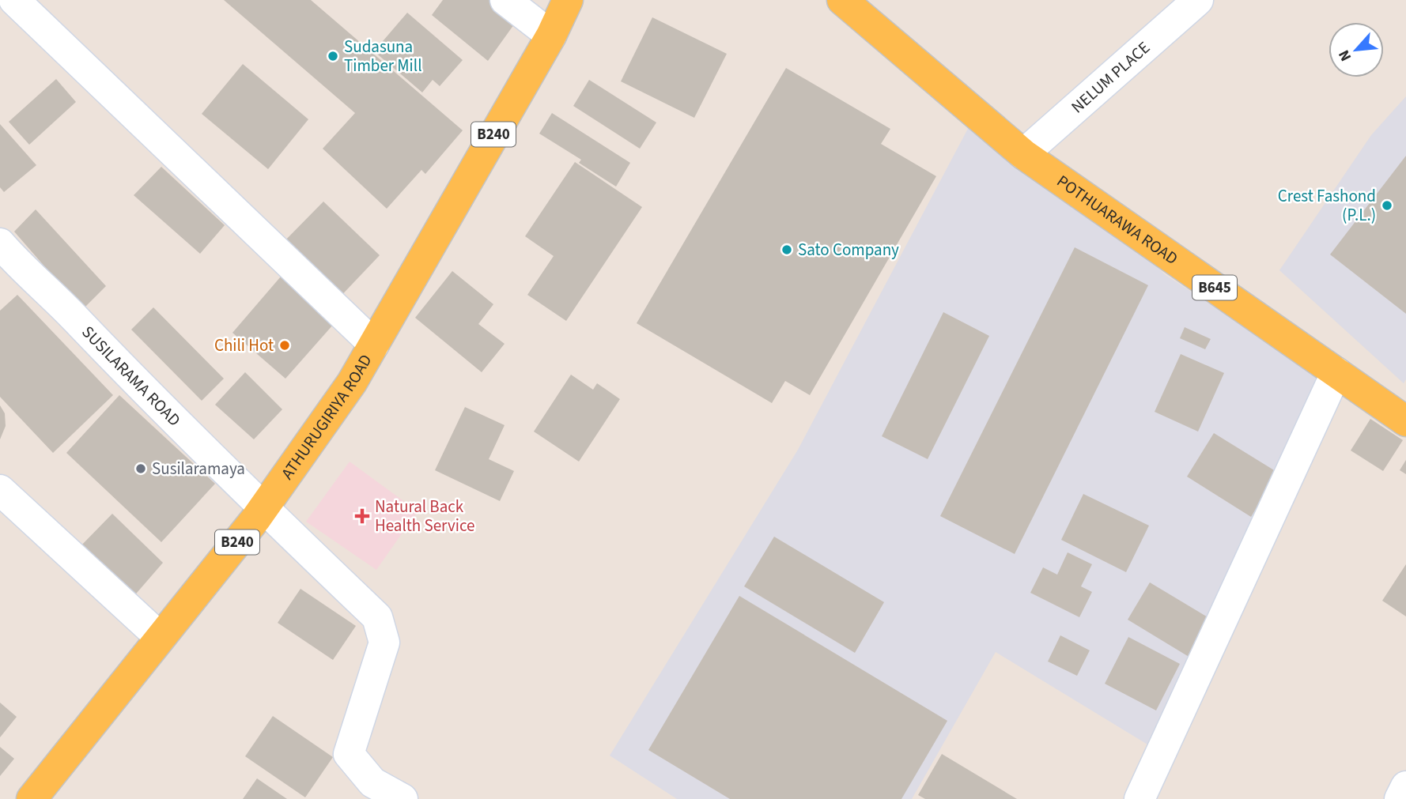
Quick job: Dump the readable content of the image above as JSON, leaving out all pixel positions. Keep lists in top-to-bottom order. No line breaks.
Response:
{"streets":{"main road":["B240","POTHUARAWA ROAD","B645","ATHURUGIRIYA ROAD"],"street":["NELUM PLACE","SUSILARAMA ROAD"]},"crossings":[["NELUM PLACE","POTHUARAWA ROAD"],["SUSILARAMA ROAD","ATHURUGIRIYA ROAD"]],"places":{"other":["Sudasuna Timber Mill","Crest Fashond (P.L.)","Sato Company","Chili Hot","Susilaramaya"],"health":["Natural Back Health Service"]},"north":"bottom left"}
